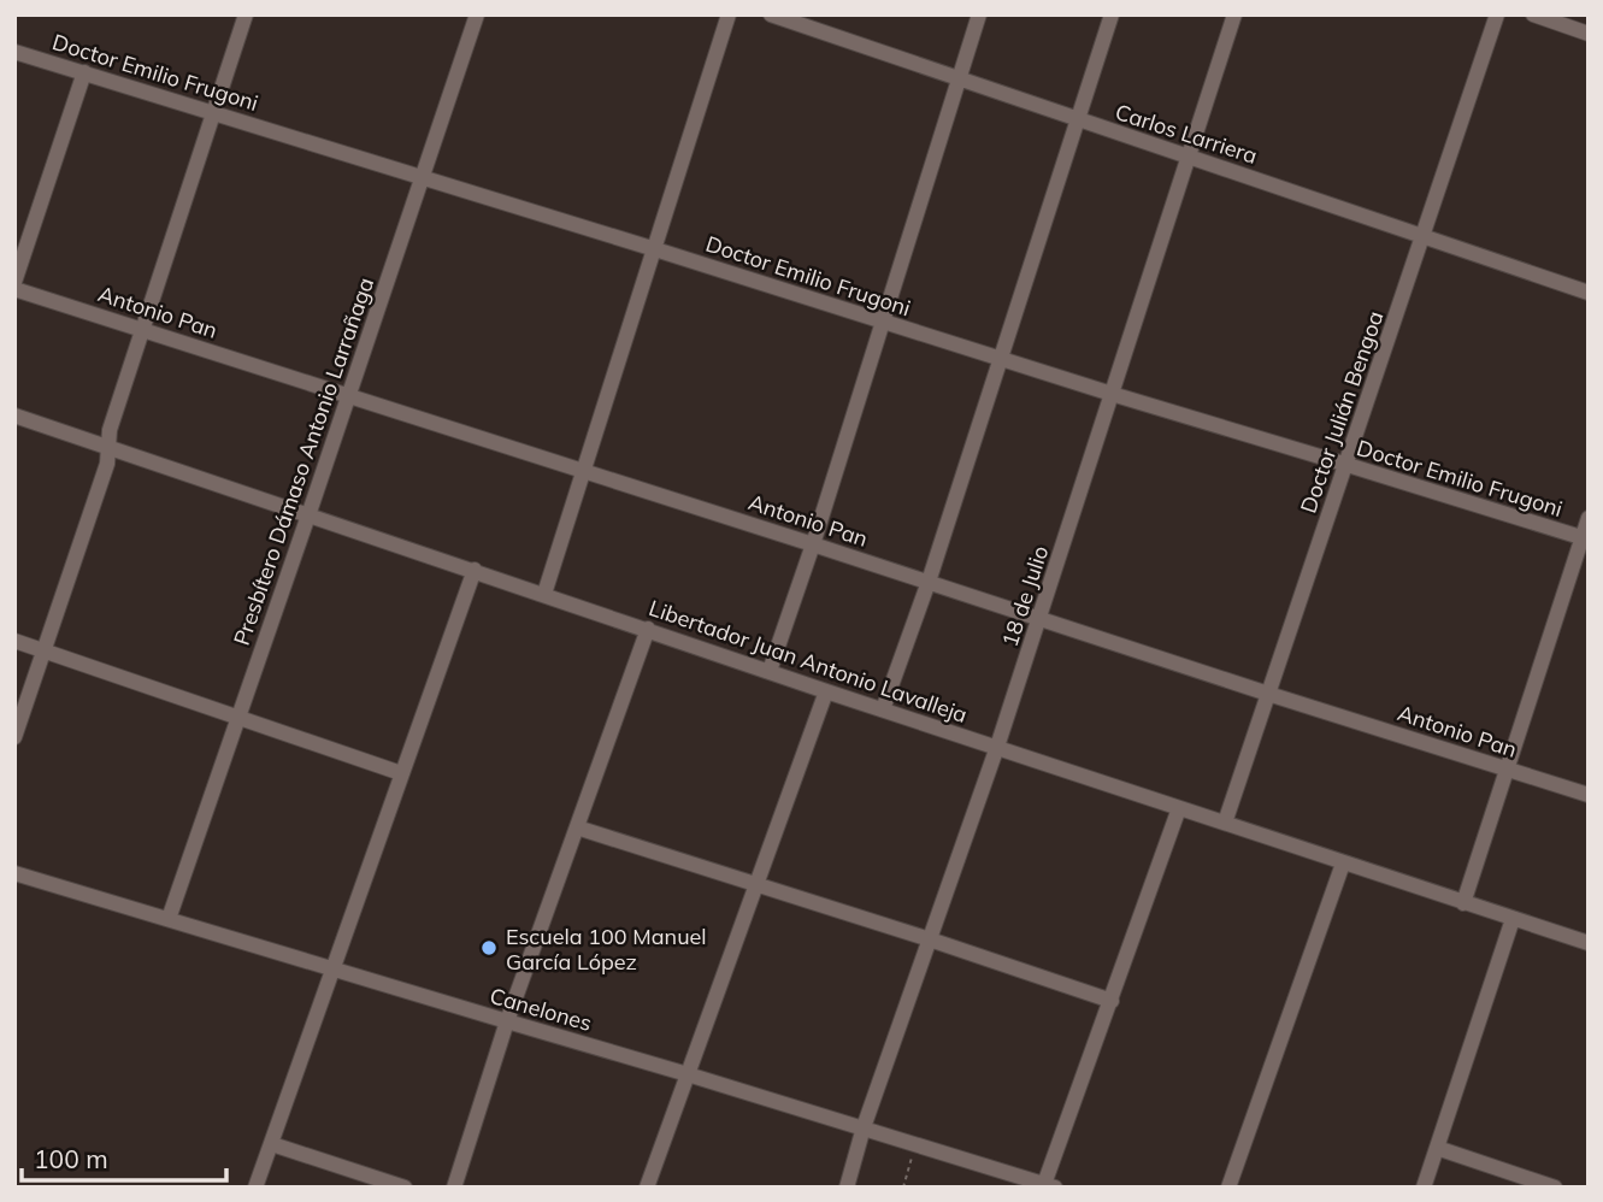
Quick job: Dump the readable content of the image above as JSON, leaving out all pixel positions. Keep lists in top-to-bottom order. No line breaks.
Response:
{"streets":{"street":["Doctor Emilio Frugoni","Carlos Larriera","Antonio Pan","Doctor Julián Bengoa","Presbítero Dámaso Antonio Larrañaga","18 de Julio","Libertador Juan Antonio Lavalleja","Canelones"]},"crossings":[["Doctor Emilio Frugoni","Doctor Julián Bengoa"],["Doctor Emilio Frugoni","Presbítero Dámaso Antonio Larrañaga"],["Doctor Emilio Frugoni","18 de Julio"],["Carlos Larriera","Doctor Julián Bengoa"],["Carlos Larriera","18 de Julio"],["Antonio Pan","Doctor Julián Bengoa"],["Antonio Pan","Presbítero Dámaso Antonio Larrañaga"],["Antonio Pan","18 de Julio"],["Doctor Julián Bengoa","Libertador Juan Antonio Lavalleja"],["Presbítero Dámaso Antonio Larrañaga","Libertador Juan Antonio Lavalleja"],["Presbítero Dámaso Antonio Larrañaga","Canelones"],["18 de Julio","Libertador Juan Antonio Lavalleja"],["18 de Julio","Canelones"]],"places":["Escuela 100 Manuel García López"],"scale_bar":"100 m"}
